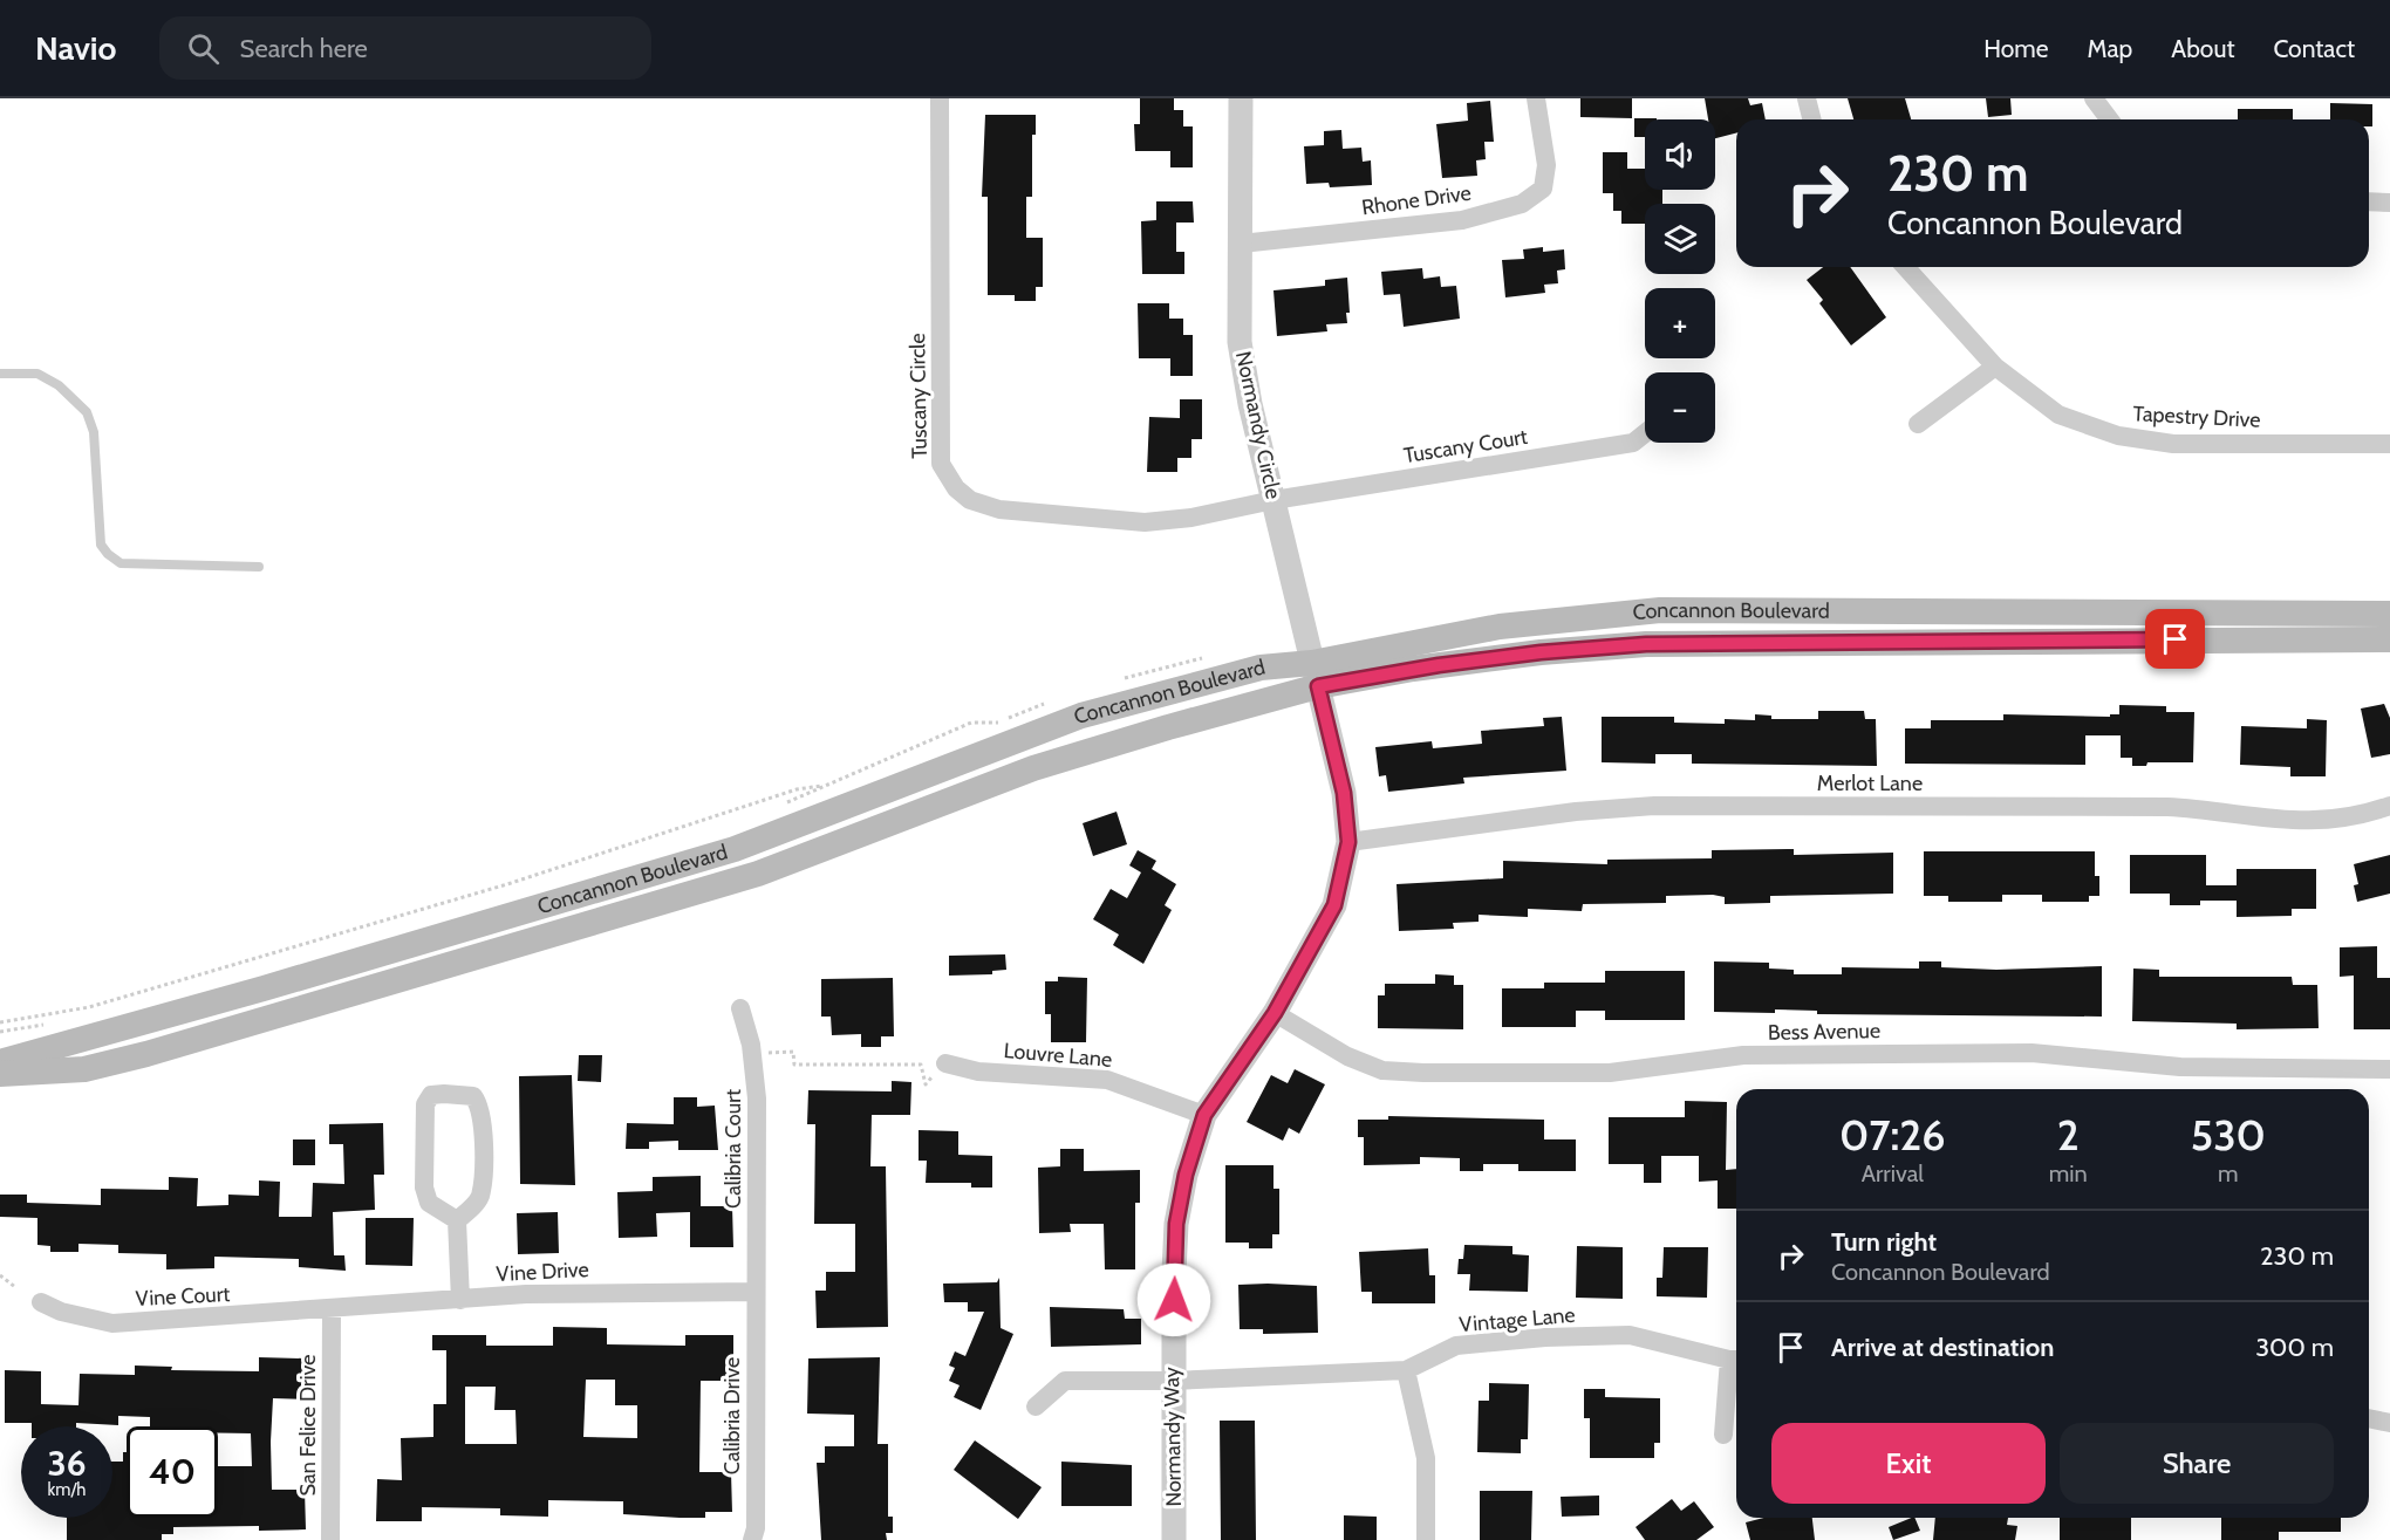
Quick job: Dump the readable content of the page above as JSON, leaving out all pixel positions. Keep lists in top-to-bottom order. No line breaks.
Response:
{"streets":{"main road":["Concannon Boulevard"],"street":["Rhone Drive","Tuscany Circle","Tapestry Drive","Normandy Circle","Tuscany Court","Merlot Lane","Bess Avenue","Louvre Lane","Calibria Court","Vine Drive","Vine Court","Vintage Lane","Calibria Drive","San Felice Drive","Normandy Way"]},"crossings":[["Rhone Drive","Normandy Circle"],["Tuscany Circle","Normandy Circle"],["Tuscany Circle","Tuscany Court"],["Normandy Circle","Tuscany Court"],["Normandy Circle","Concannon Boulevard"],["Normandy Circle","Normandy Way"],["Concannon Boulevard","Normandy Way"],["Merlot Lane","Normandy Way"],["Bess Avenue","Normandy Way"],["Louvre Lane","Normandy Way"],["Calibria Court","Vine Drive"],["Calibria Court","Calibria Drive"],["Vine Drive","Vine Court"],["Vine Drive","Calibria Drive"],["Vine Drive","San Felice Drive"],["Vine Court","San Felice Drive"],["Vintage Lane","Normandy Way"]],"page":{"header":"Navio","search":"Search here","nav":["Home","Map","About","Contact"],"map_buttons":["+","−"],"turn":["230 m","Concannon Boulevard"],"eta":["07:26","Arrival","2","min","530","m"],"list":[{"name":"Turn right","note":"Concannon Boulevard","value":"230 m"},{"name":"Arrive at destination","value":"300 m"}],"buttons":["Exit","Share"],"speed":"36 km/h","limit":"40"}}
